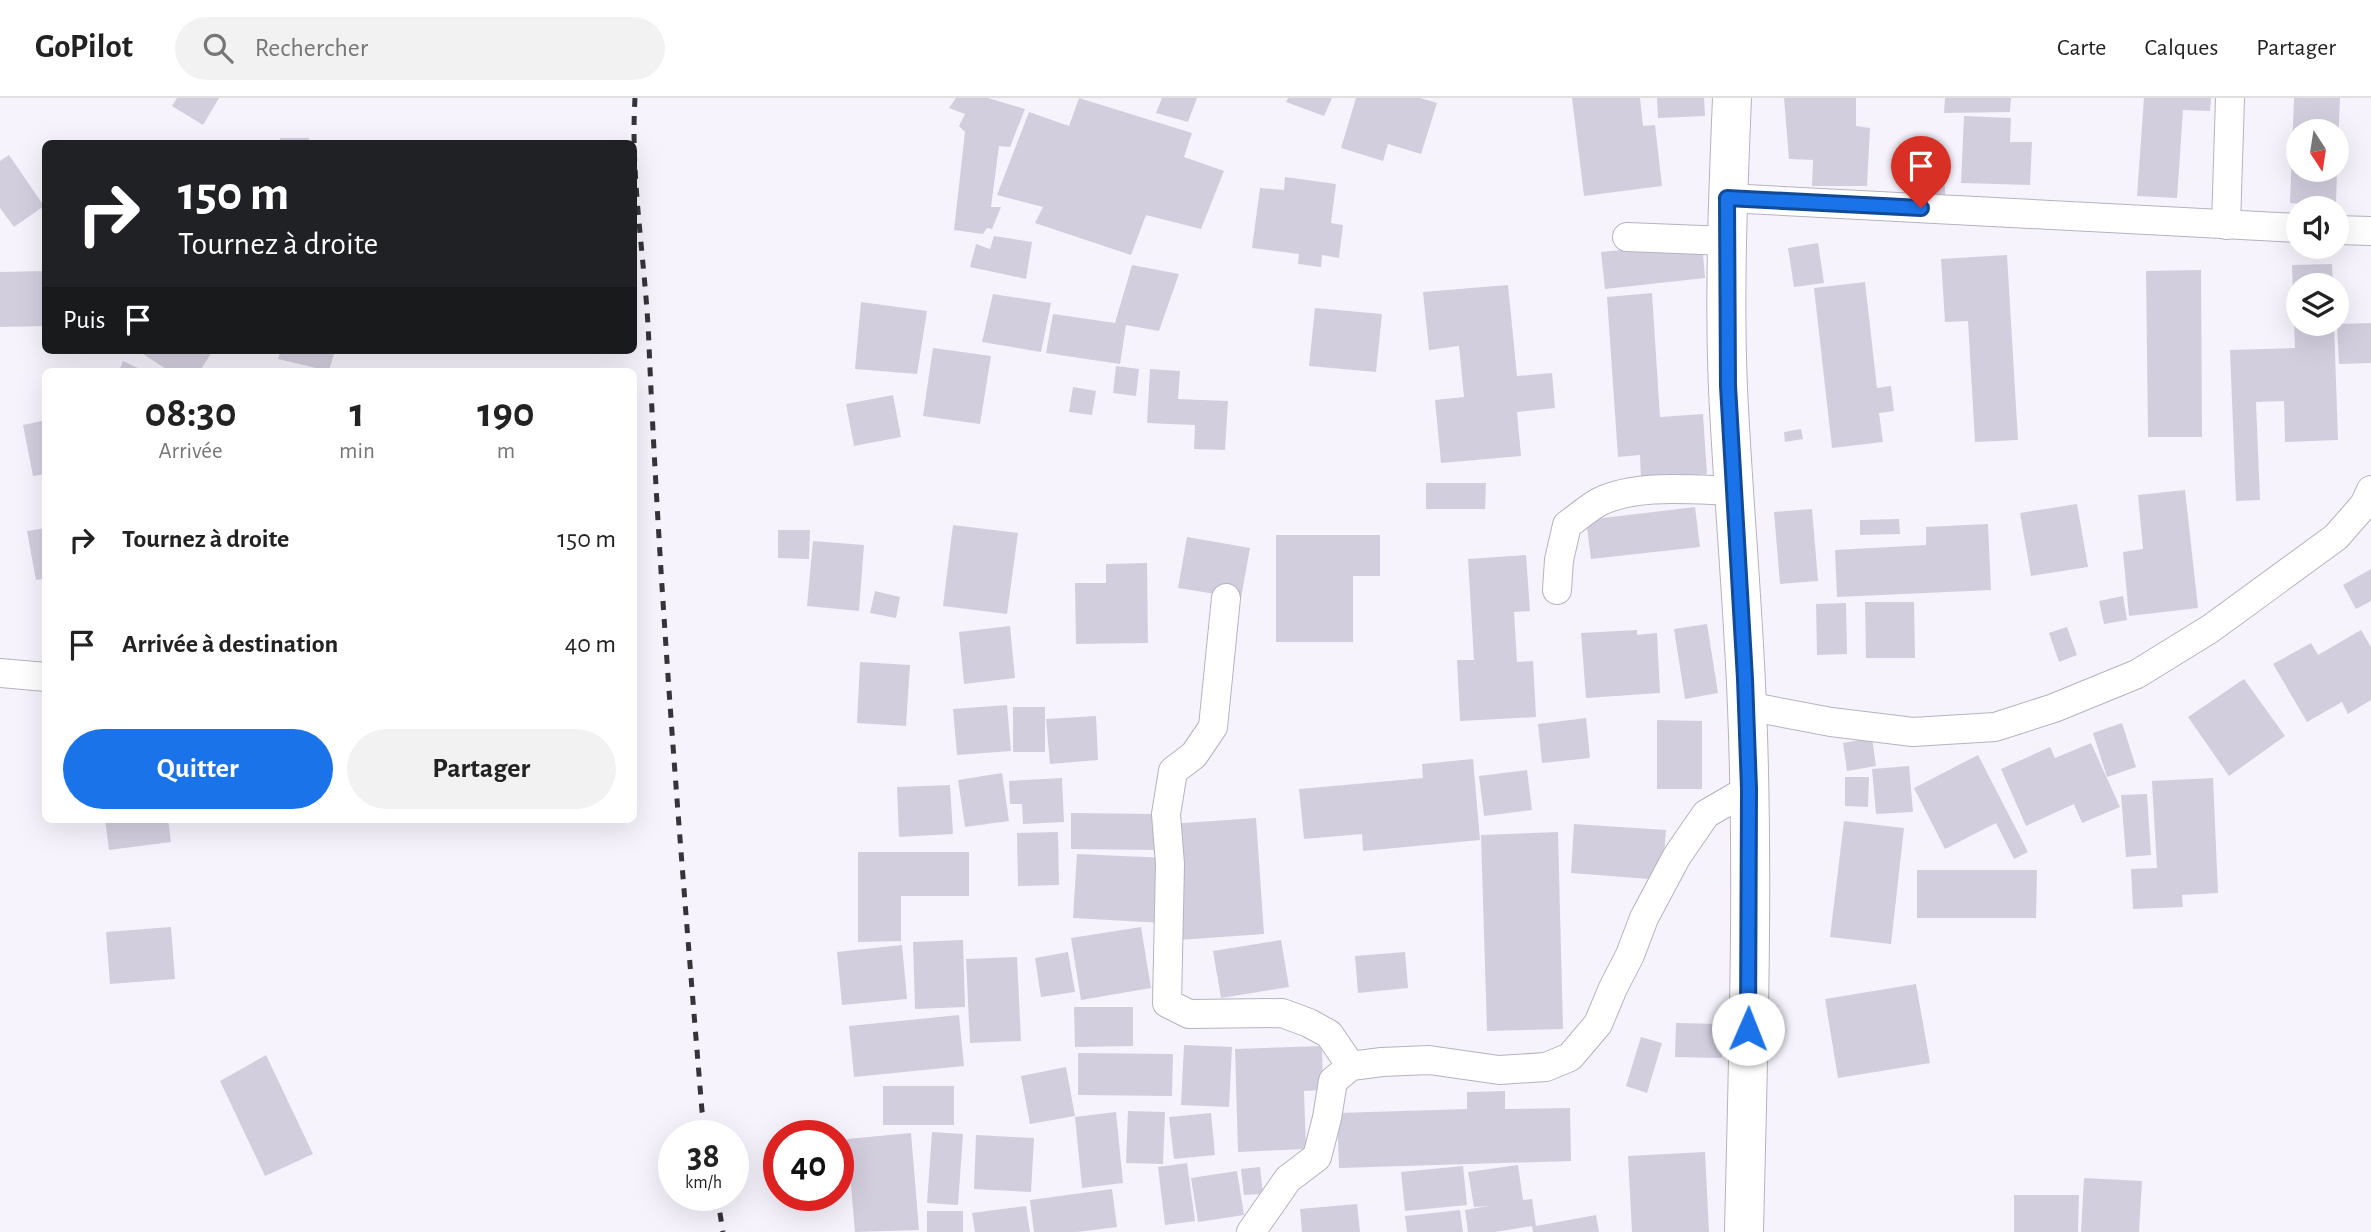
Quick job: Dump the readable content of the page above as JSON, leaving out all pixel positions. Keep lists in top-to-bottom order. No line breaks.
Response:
{"north":"bottom","page":{"header":"GoPilot","search":"Rechercher","nav":["Carte","Calques","Partager"],"turn":["150 m","Tournez à droite"],"then":"Puis","eta":["08:30","Arrivée","1","min","190","m"],"list":[{"name":"Tournez à droite","value":"150 m"},{"name":"Arrivée à destination","value":"40 m"}],"buttons":["Quitter","Partager"],"speed":"38 km/h","limit":"40"}}
